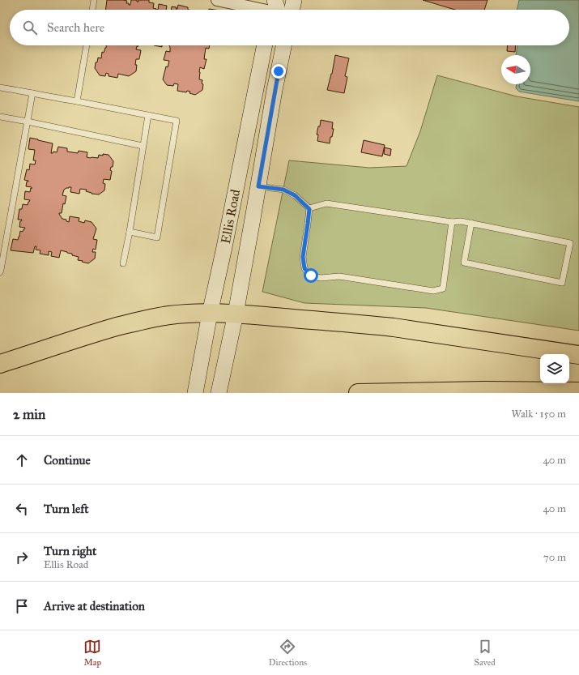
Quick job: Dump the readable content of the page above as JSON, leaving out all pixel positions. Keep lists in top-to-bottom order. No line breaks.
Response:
{"streets":{"main road":["Ellis Road"]},"north":"left","page":{"search":"Search here","heading":["2 min","Walk · 150 m"],"list":[["Continue","40 m"],["Turn left","40 m"],["Turn right","Ellis Road","70 m"],"Arrive at destination"],"nav":["Map","Directions","Saved"]}}
